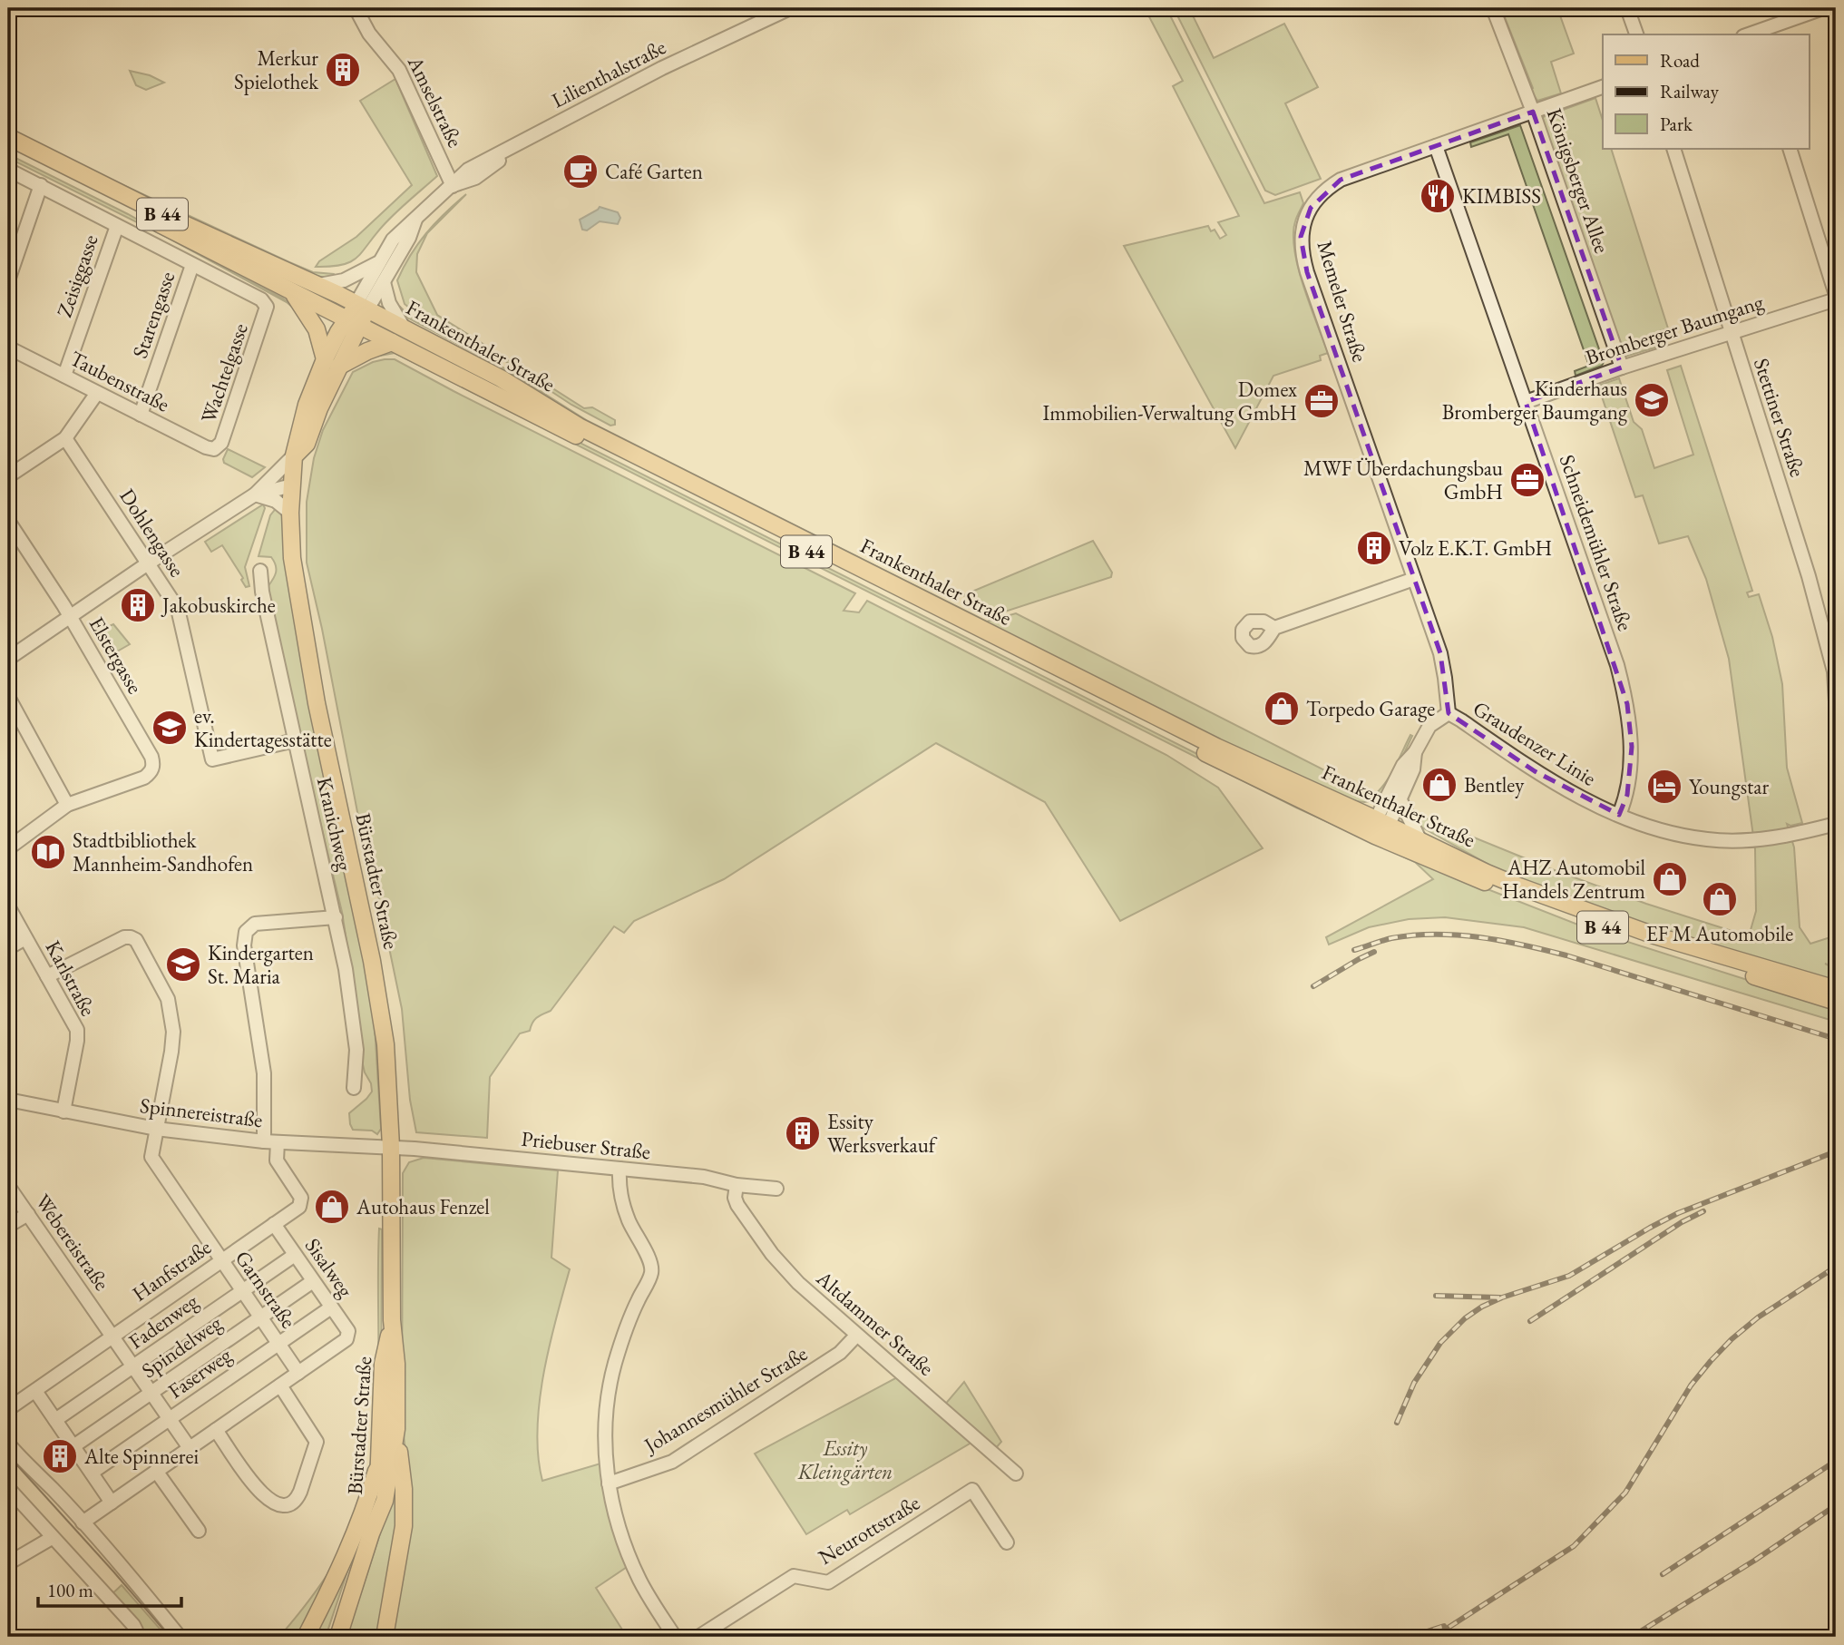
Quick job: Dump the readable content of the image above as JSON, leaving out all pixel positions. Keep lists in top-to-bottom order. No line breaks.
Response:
{"streets":{"main road":["B 44","Frankenthaler Straße","Bürstadter Straße"],"street":["Lilienthalstraße","Amselstraße","Königsberger Allee","Zeisiggasse","Memeler Straße","Starengasse","Bromberger Baumgang","Wachtelgasse","Taubenstraße","Stettiner Straße","Dohlengasse","Schneidemühler Straße","Elstergasse","Graudenzer Linie","Kranichweg","Karlstraße","Spinnereistraße","Priebuser Straße","Webereistraße","Sisalweg","Hanfstraße","Garnstraße","Fadenweg","Altdammer Straße","Spindelweg","Faserweg","Johannesmühler Straße","Neurottstraße"]},"crossings":[["Lilienthalstraße","Amselstraße"],["Lilienthalstraße","Frankenthaler Straße"],["Lilienthalstraße","Bürstadter Straße"],["Königsberger Allee","Memeler Straße"],["Königsberger Allee","Bromberger Baumgang"],["Zeisiggasse","Taubenstraße"],["Memeler Straße","Schneidemühler Straße"],["Memeler Straße","Graudenzer Linie"],["Starengasse","Wachtelgasse"],["Starengasse","Taubenstraße"],["Bromberger Baumgang","Stettiner Straße"],["Bromberger Baumgang","Schneidemühler Straße"],["Frankenthaler Straße","Graudenzer Linie"],["Frankenthaler Straße","Bürstadter Straße"],["Wachtelgasse","Taubenstraße"],["Dohlengasse","Kranichweg"],["Schneidemühler Straße","Graudenzer Linie"],["Kranichweg","Hanfstraße"],["Bürstadter Straße","Spinnereistraße"],["Bürstadter Straße","Priebuser Straße"],["Karlstraße","Spinnereistraße"],["Karlstraße","Garnstraße"],["Spinnereistraße","Priebuser Straße"],["Spinnereistraße","Hanfstraße"],["Spinnereistraße","Garnstraße"],["Priebuser Straße","Altdammer Straße"],["Webereistraße","Hanfstraße"],["Webereistraße","Fadenweg"],["Webereistraße","Spindelweg"],["Webereistraße","Faserweg"],["Sisalweg","Hanfstraße"],["Sisalweg","Garnstraße"],["Sisalweg","Fadenweg"],["Sisalweg","Spindelweg"],["Sisalweg","Faserweg"],["Hanfstraße","Garnstraße"],["Garnstraße","Fadenweg"],["Garnstraße","Spindelweg"],["Garnstraße","Faserweg"],["Altdammer Straße","Johannesmühler Straße"]],"parks":["Essity Kleingärten"],"places":{"building":["Merkur Spielothek","Volz E.K.T. GmbH","Jakobuskirche","Essity Werksverkauf","Alte Spinnerei"],"cafe":["Café Garten"],"restaurant":["KIMBISS"],"school or university":["Kinderhaus Bromberger Baumgang","ev. Kindertagesstätte","Kindergarten St. Maria"],"office":["Domex Immobilien-Verwaltung GmbH","MWF Überdachungsbau GmbH"],"shop":["Torpedo Garage","Bentley","AHZ Automobil Handels Zentrum","EF M Automobile","Autohaus Fenzel"],"hotel":["Youngstar"],"library":["Stadtbibliothek Mannheim-Sandhofen"]},"legend":["Road","Railway","Park"],"scale_bar":"100 m"}
